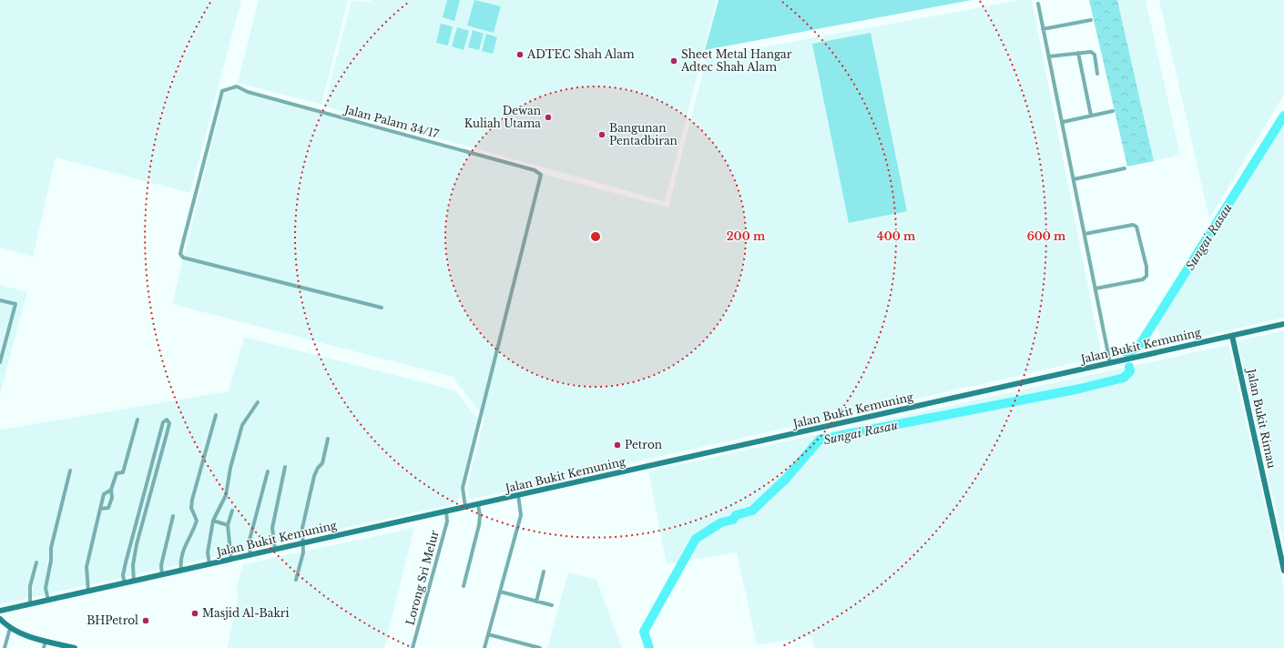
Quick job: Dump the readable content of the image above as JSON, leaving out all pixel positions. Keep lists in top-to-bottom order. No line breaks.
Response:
{"streets":{"main road":["Jalan Bukit Kemuning","Jalan Bukit Rimau"],"street":["Jalan Palam 34/17","Lorong Sri Melur"]},"crossings":[["Jalan Palam 34/17","Jalan Bukit Kemuning"],["Jalan Bukit Kemuning","Jalan Bukit Rimau"],["Jalan Bukit Kemuning","Lorong Sri Melur"]],"water":["Sungai Rasau"],"places":["ADTEC Shah Alam","Sheet Metal Hangar Adtec Shah Alam","Dewan Kuliah Utama","Bangunan Pentadbiran","Petron","Masjid Al-Bakri","BHPetrol"],"rings":["200 m","400 m","600 m"]}
